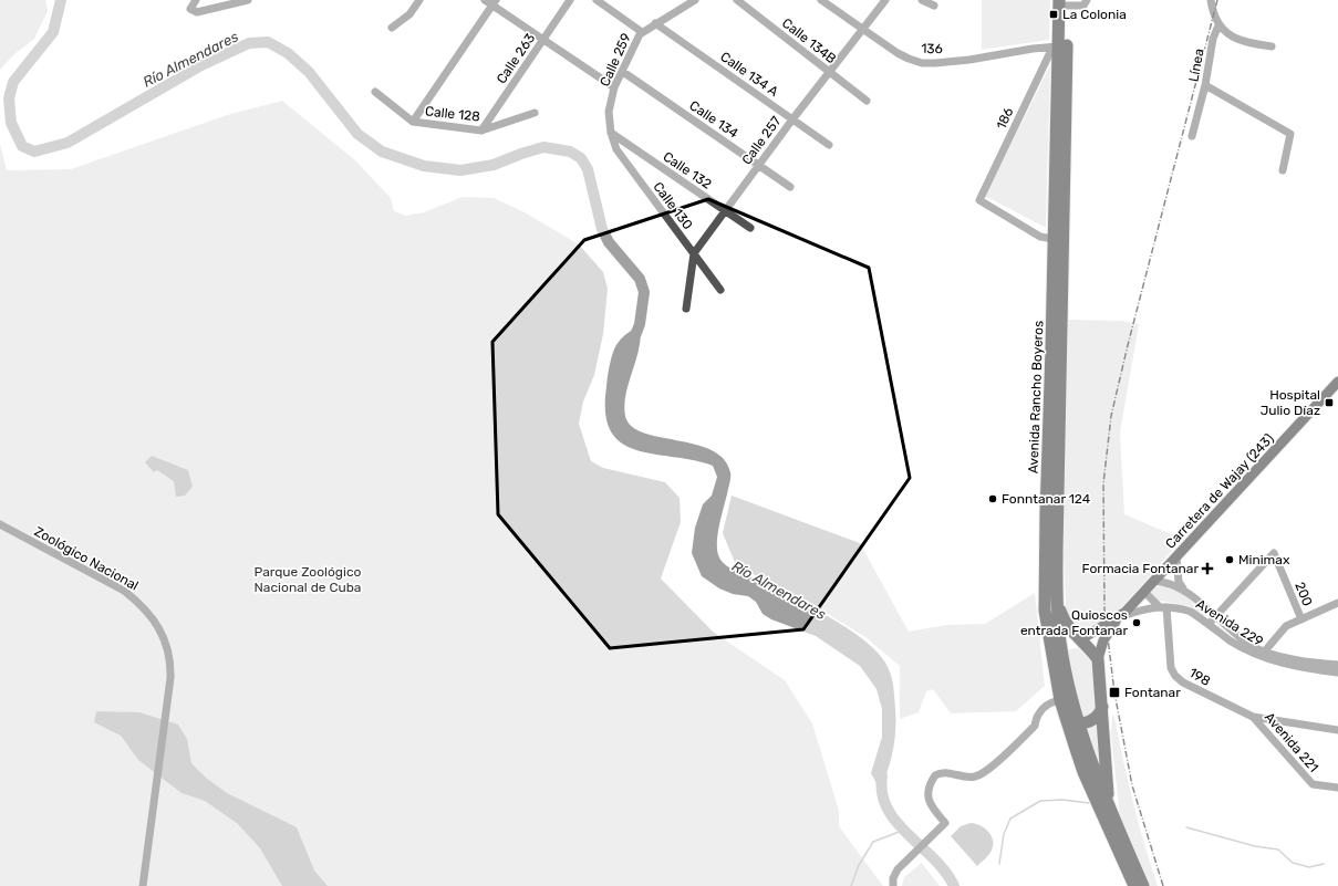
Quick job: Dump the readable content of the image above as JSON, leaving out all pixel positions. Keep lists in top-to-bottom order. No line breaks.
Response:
{"streets":{"highway":["Avenida Rancho Boyeros"],"main road":["Carretera de Wajay (243)"],"street":["Calle 134B","136","Calle 263","Calle 259","Línea","Calle 134 A","Calle 128","186","Calle 134","Calle 257","Calle 132","Calle 130","Zoológico Nacional","200","Avenida 229","198","Avenida 221"]},"crossings":[["Calle 134B","Calle 257"],["136","186"],["136","Calle 257"],["136","Avenida Rancho Boyeros"],["Calle 263","Calle 128"],["Calle 259","Calle 134 A"],["Calle 259","Calle 134"],["Calle 259","Calle 132"],["Calle 259","Calle 130"],["Calle 134 A","Calle 257"],["186","Avenida Rancho Boyeros"],["Calle 134","Calle 257"],["Calle 257","Calle 132"],["Calle 257","Calle 130"],["Calle 132","Calle 130"],["Carretera de Wajay (243)","Avenida 229"],["200","Avenida 229"],["Avenida 229","198"],["198","Avenida 221"]],"water":["Río Almendares"],"parks":["Parque Zoológico Nacional de Cuba"],"places":{"transit":["La Colonia","Hospital Julio Díaz","Fontanar"],"other":["Fonntanar 124","Minimax","Quioscos entrada Fontanar"],"health":["Formacia Fontanar"]}}
